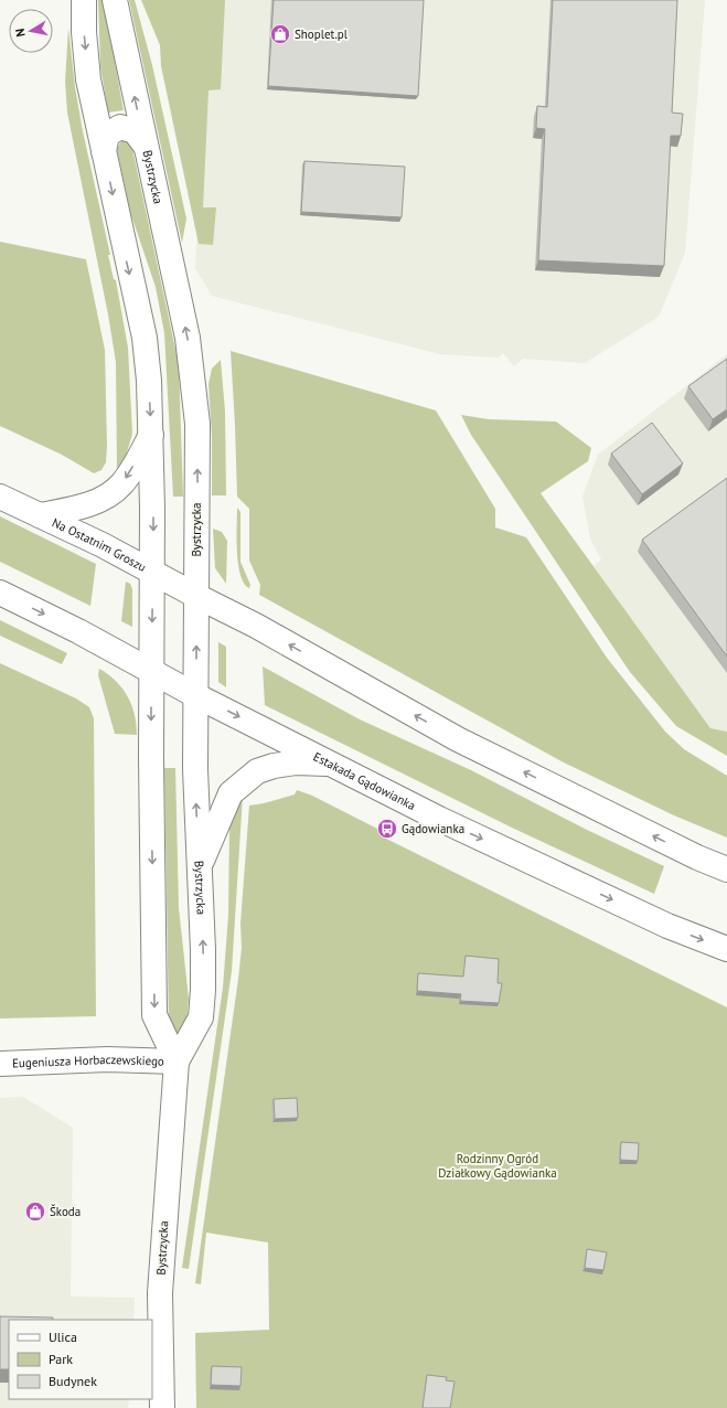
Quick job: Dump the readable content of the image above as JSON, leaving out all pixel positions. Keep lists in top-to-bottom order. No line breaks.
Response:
{"streets":{"street":["Bystrzycka","Na Ostatnim Groszu","Estakada Gądowianka","Eugeniusza Horbaczewskiego"]},"crossings":[["Bystrzycka","Na Ostatnim Groszu"],["Bystrzycka","Estakada Gądowianka"],["Bystrzycka","Eugeniusza Horbaczewskiego"]],"parks":["Rodzinny Ogród Działkowy Gądowianka"],"places":{"shop":["Shoplet.pl","Škoda"],"bus stop":["Gądowianka"]},"legend":["Ulica","Park","Budynek"],"north":"left"}
